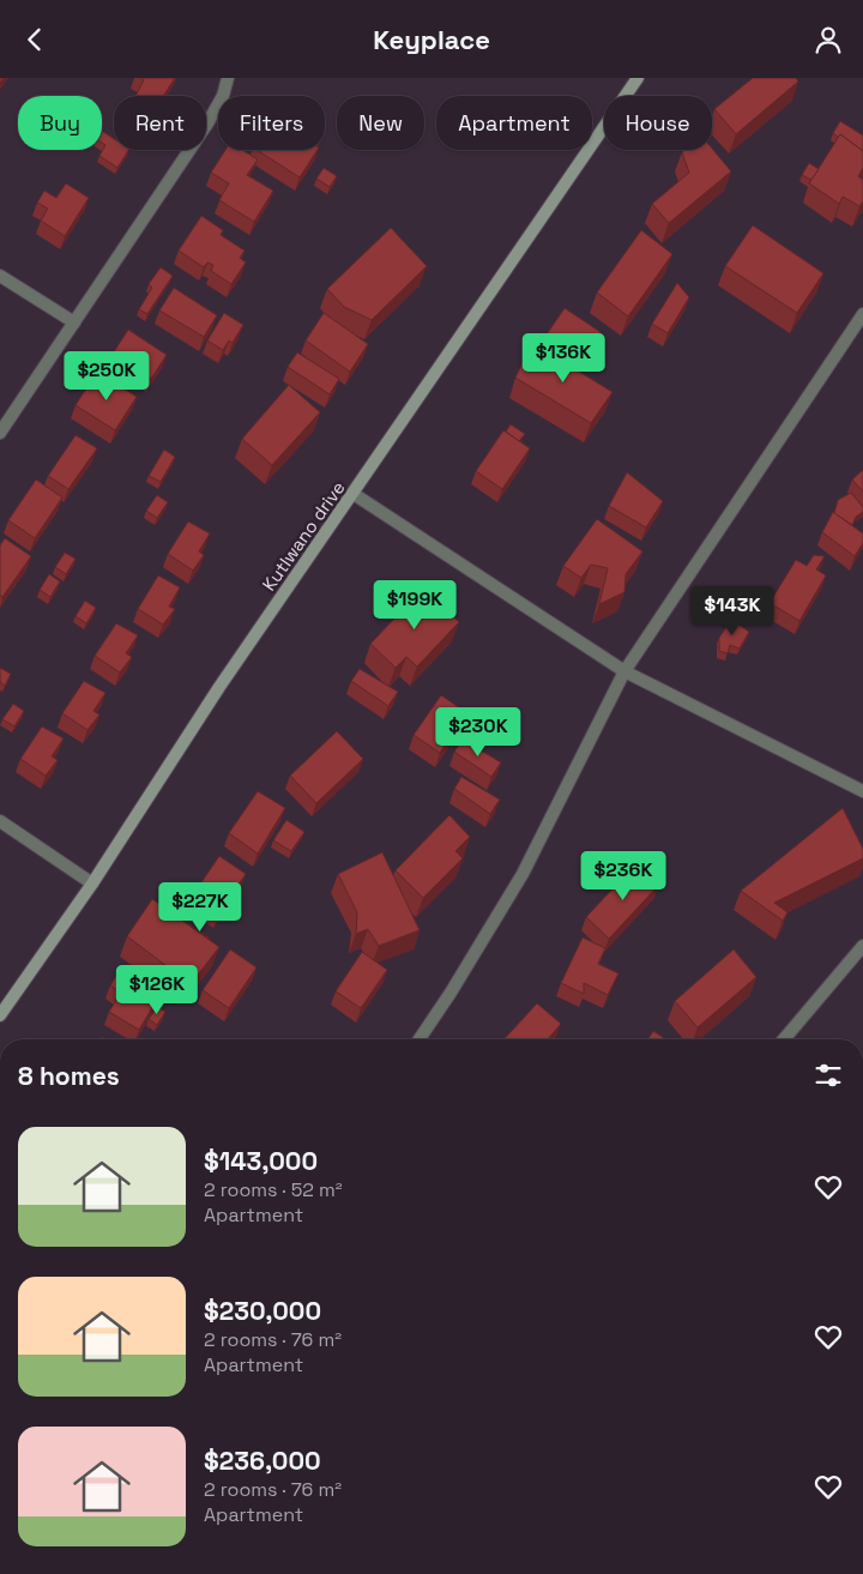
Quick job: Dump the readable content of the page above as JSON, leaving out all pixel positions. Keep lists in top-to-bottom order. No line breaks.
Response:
{"streets":{"street":["Kutlwano drive"]},"page":{"header":"Keyplace","chip":["Buy","Rent","Filters","New","Apartment","House"],"price":["$136K","$250K","$199K","$143K","$230K","$236K","$227K","$126K"],"heading":"8 homes","list":[{"name":"$143,000","note":"2 rooms · 52 m² · Apartment"},{"name":"$230,000","note":"2 rooms · 76 m² · Apartment"},{"name":"$236,000","note":"2 rooms · 76 m² · Apartment"}]}}
